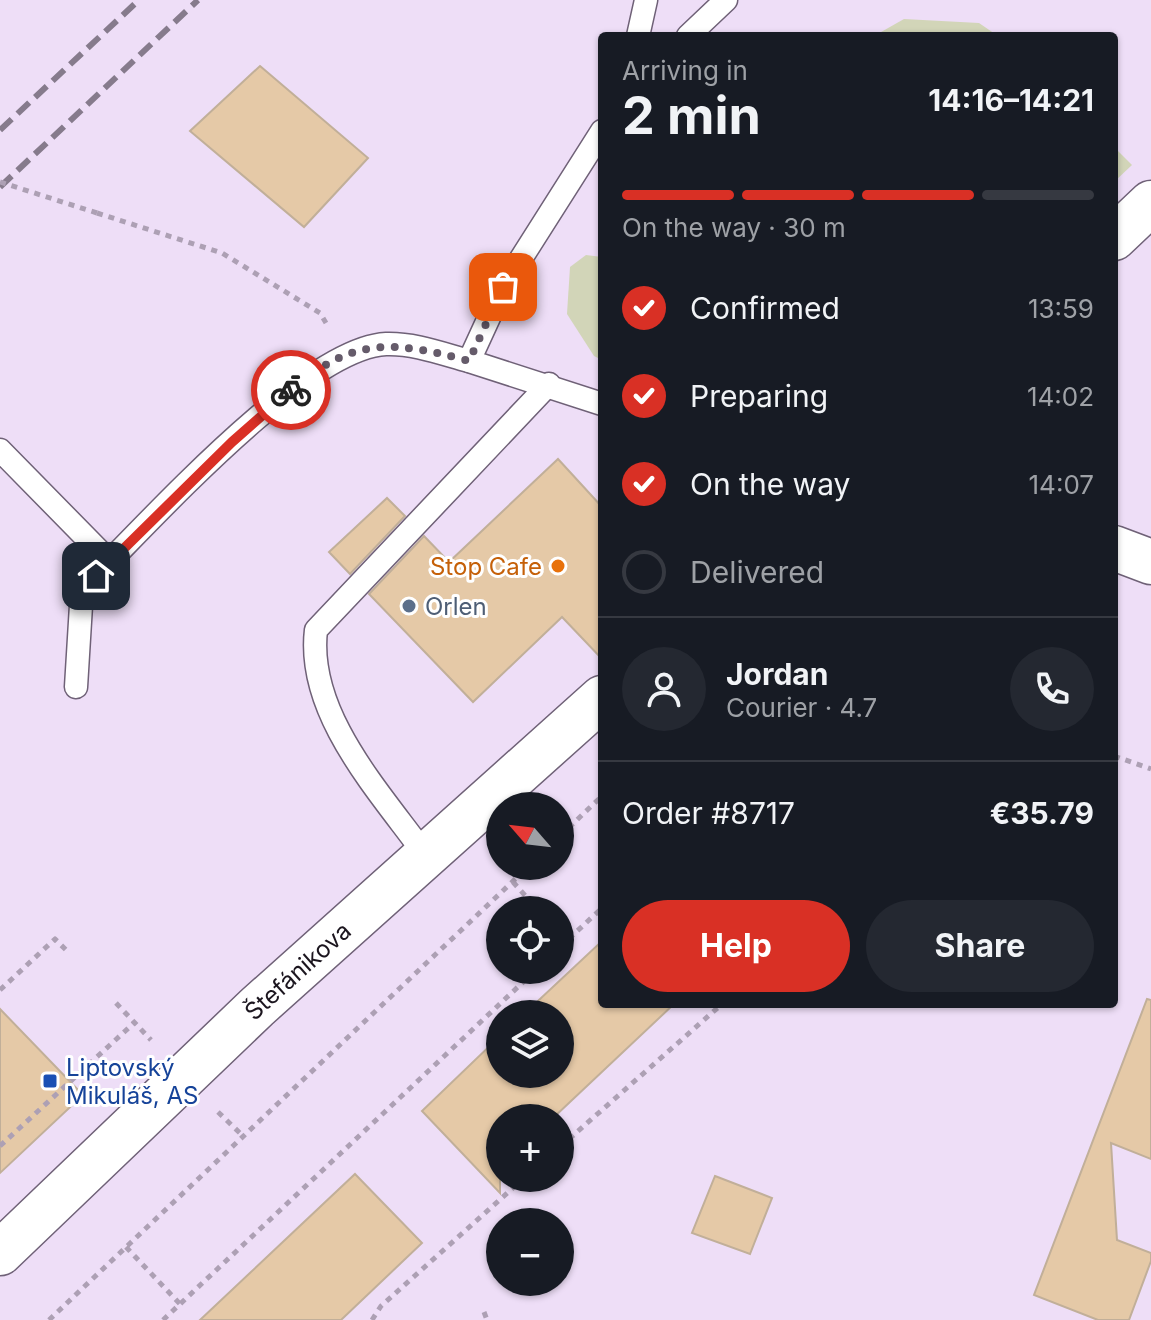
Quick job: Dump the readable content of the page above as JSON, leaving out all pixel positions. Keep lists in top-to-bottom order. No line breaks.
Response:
{"streets":{"street":["Štefánikova"]},"places":{"other":["Stop Cafe","Orlen"],"transit":["Liptovský Mikuláš, AS"]},"north":"top left","page":{"heading":["2 min","Arriving in","14:16–14:21"],"panel":["Jordan","Courier · 4.7","Order #8717","€35.79"],"bar":"On the way · 30 m","list":[["Confirmed","13:59"],["Preparing","14:02"],["On the way","14:07"],"Delivered"],"map_buttons":["+","−"],"buttons":["Help","Share"]}}
